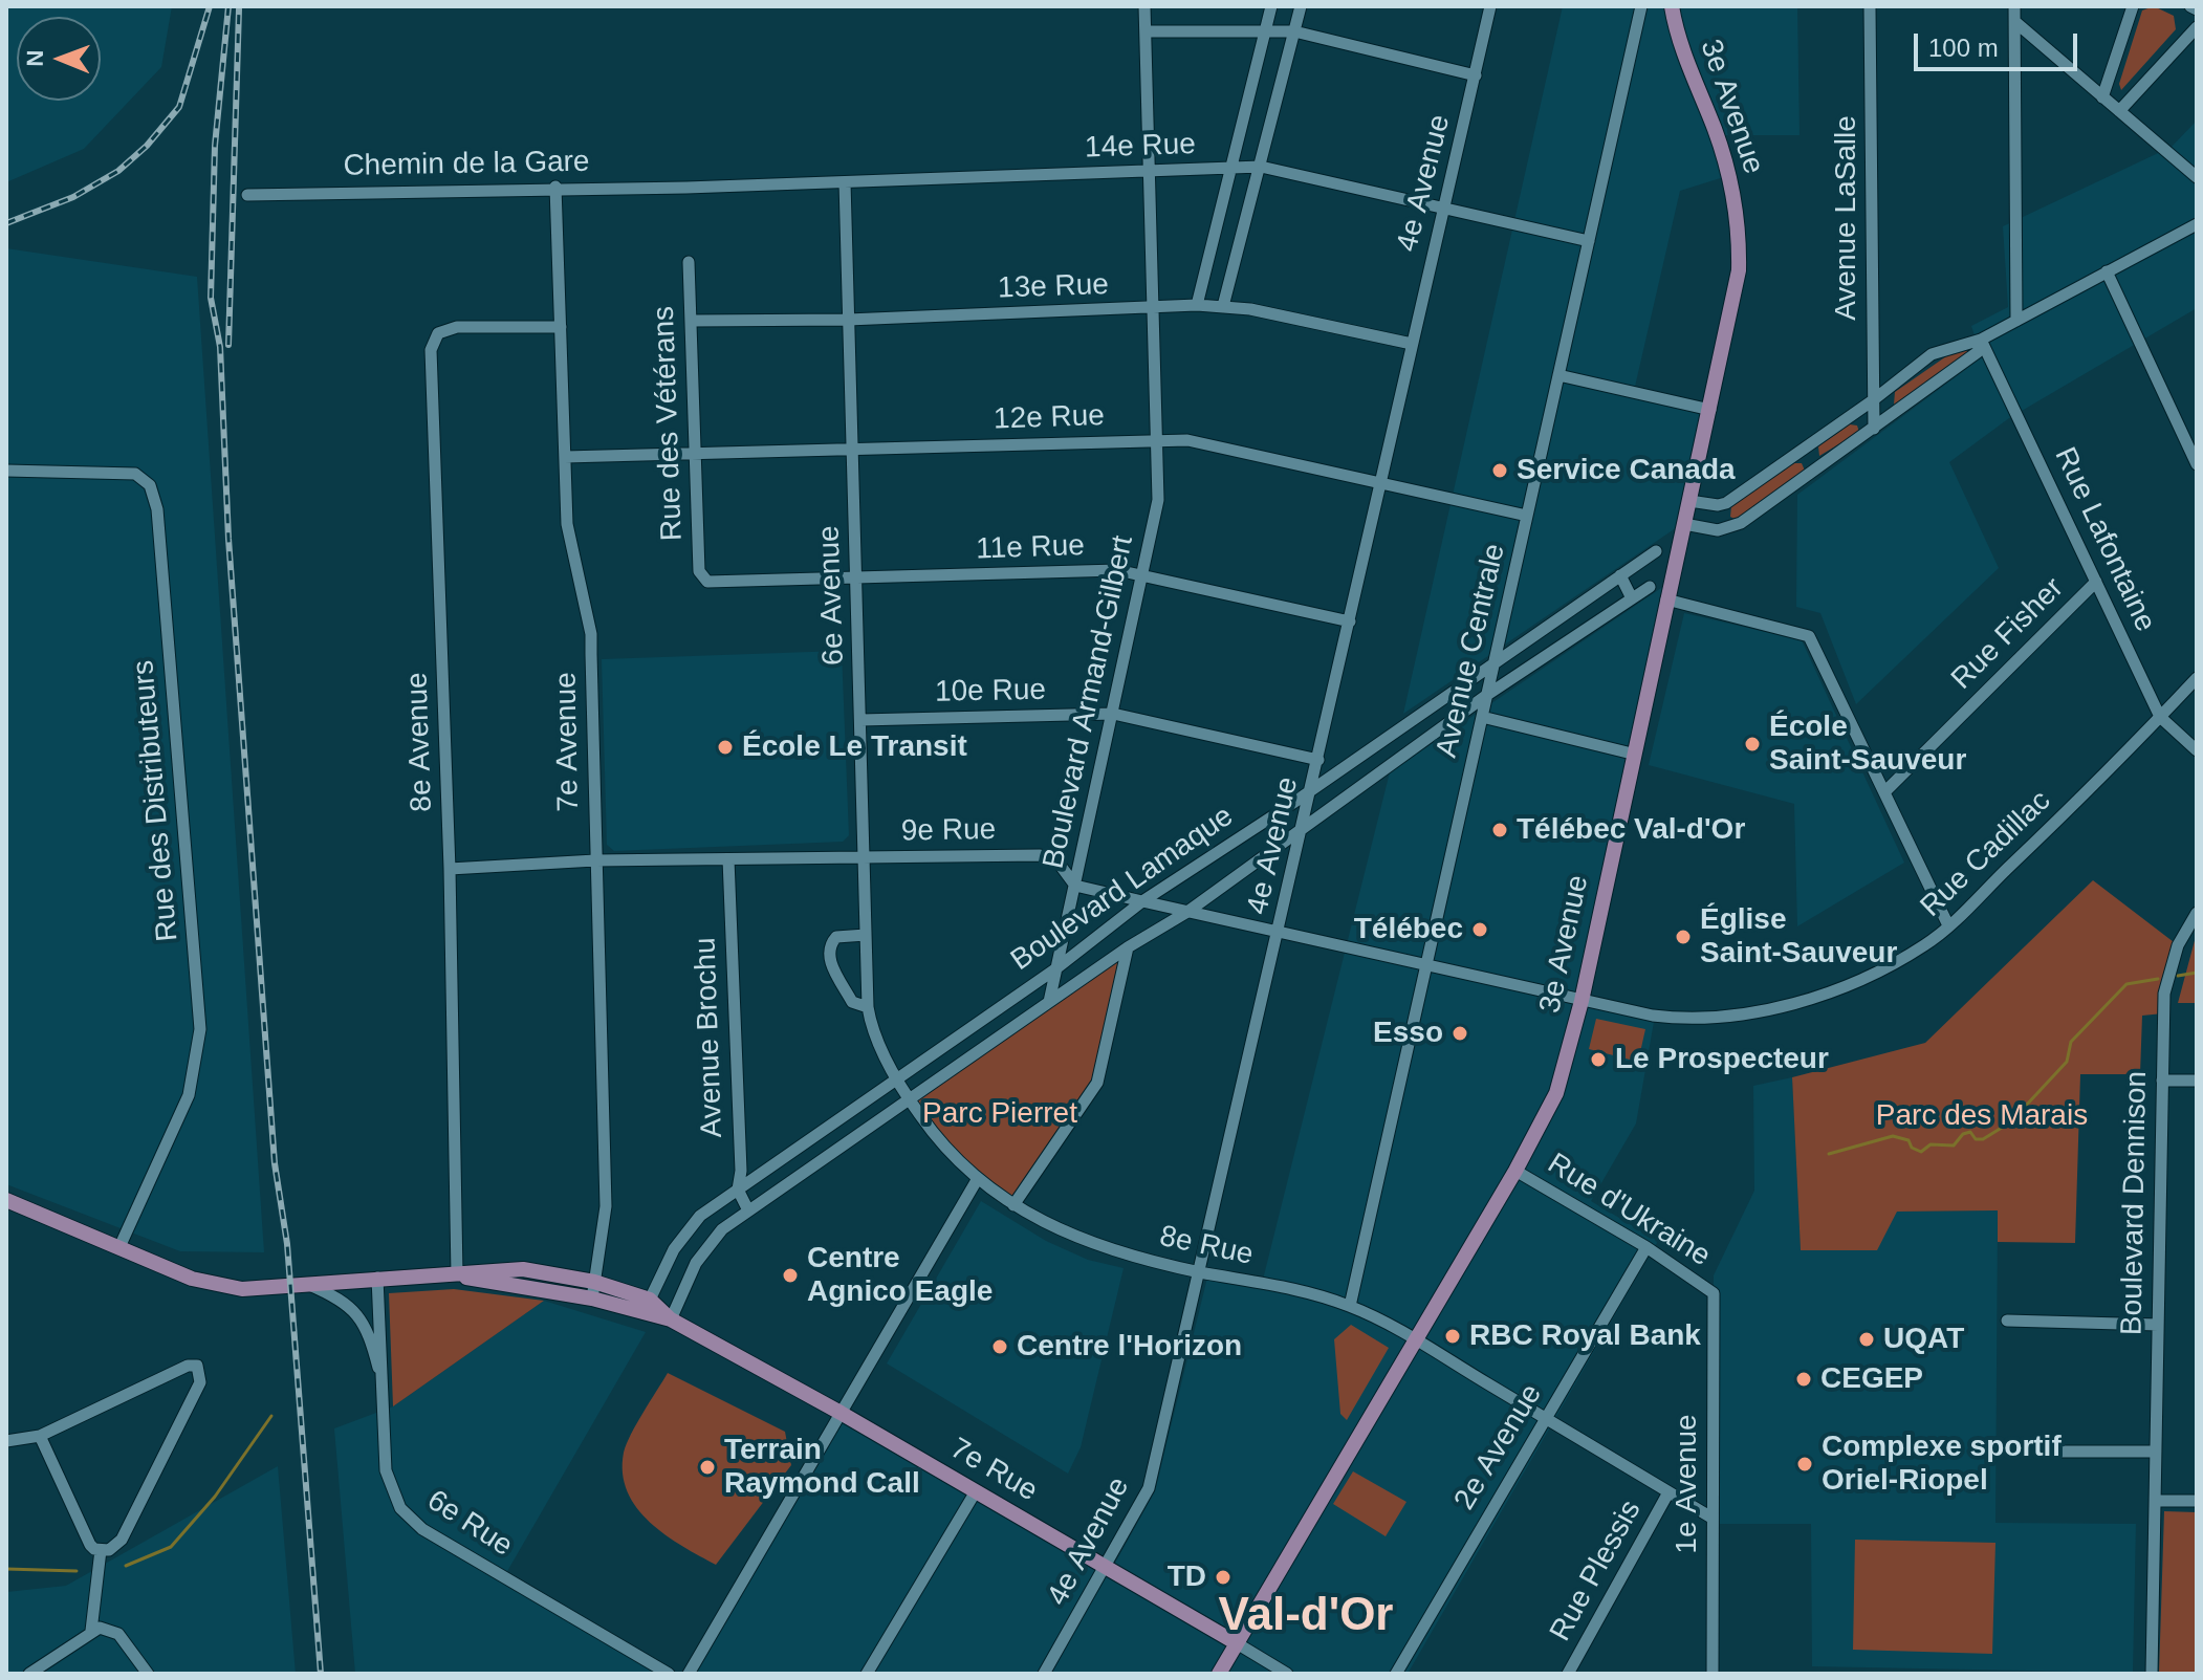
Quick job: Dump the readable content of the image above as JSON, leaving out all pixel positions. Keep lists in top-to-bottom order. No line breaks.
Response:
{"streets":{"main road":["3e Avenue","7e Rue"],"street":["14e Rue","Chemin de la Gare","4e Avenue","Avenue LaSalle","13e Rue","12e Rue","Rue des Vétérans","Rue Lafontaine","11e Rue","6e Avenue","Rue Fisher","Avenue Centrale","10e Rue","Boulevard Armand-Gilbert","8e Avenue","7e Avenue","Rue des Distributeurs","9e Rue","Rue Cadillac","Boulevard Lamaque","Avenue Brochu","Boulevard Dennison","Rue d'Ukraine","8e Rue","2e Avenue","1e Avenue","6e Rue","Rue Plessis"]},"crossings":[["3e Avenue","Rue Cadillac"],["3e Avenue","Rue d'Ukraine"],["3e Avenue","8e Rue"],["3e Avenue","7e Rue"],["14e Rue","Chemin de la Gare"],["14e Rue","4e Avenue"],["14e Rue","6e Avenue"],["14e Rue","Avenue Centrale"],["14e Rue","Boulevard Armand-Gilbert"],["Chemin de la Gare","7e Avenue"],["4e Avenue","13e Rue"],["4e Avenue","12e Rue"],["4e Avenue","11e Rue"],["4e Avenue","10e Rue"],["4e Avenue","Boulevard Lamaque"],["4e Avenue","8e Rue"],["4e Avenue","7e Rue"],["13e Rue","Rue des Vétérans"],["13e Rue","6e Avenue"],["13e Rue","Boulevard Armand-Gilbert"],["12e Rue","Rue des Vétérans"],["12e Rue","6e Avenue"],["12e Rue","Avenue Centrale"],["12e Rue","Boulevard Armand-Gilbert"],["12e Rue","7e Avenue"],["Rue des Vétérans","11e Rue"],["Rue Lafontaine","Rue Fisher"],["Rue Lafontaine","Rue Cadillac"],["11e Rue","6e Avenue"],["11e Rue","Boulevard Armand-Gilbert"],["6e Avenue","10e Rue"],["6e Avenue","9e Rue"],["6e Avenue","8e Rue"],["Avenue Centrale","Rue Cadillac"],["Avenue Centrale","Boulevard Lamaque"],["Avenue Centrale","8e Rue"],["10e Rue","Boulevard Armand-Gilbert"],["Boulevard Armand-Gilbert","9e Rue"],["Boulevard Armand-Gilbert","Boulevard Lamaque"],["8e Avenue","7e Avenue"],["8e Avenue","9e Rue"],["8e Avenue","7e Rue"],["7e Avenue","9e Rue"],["7e Avenue","7e Rue"],["Rue des Distributeurs","7e Rue"],["9e Rue","Avenue Brochu"],["Boulevard Lamaque","Avenue Brochu"],["Boulevard Lamaque","8e Rue"],["Boulevard Lamaque","7e Rue"],["Rue d'Ukraine","2e Avenue"],["Rue d'Ukraine","1e Avenue"],["8e Rue","2e Avenue"],["8e Rue","1e Avenue"],["8e Rue","Rue Plessis"],["7e Rue","6e Rue"]],"districts":["Val-d'Or"],"parks":["Parc Pierret","Parc des Marais"],"places":["Service Canada","École Saint-Sauveur","École Le Transit","Télébec Val-d'Or","Télébec","Église Saint-Sauveur","Esso","Le Prospecteur","Centre Agnico Eagle","RBC Royal Bank","UQAT","Centre l'Horizon","CEGEP","Complexe sportif Oriel-Riopel","Terrain Raymond Call","TD"],"scale_bar":"100 m","north":"left"}
